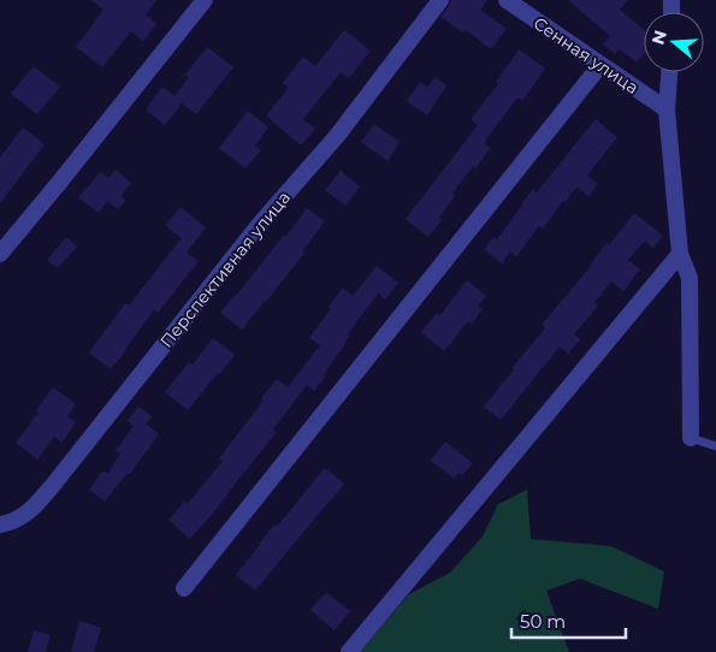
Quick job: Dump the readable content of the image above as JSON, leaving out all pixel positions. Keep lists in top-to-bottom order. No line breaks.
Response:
{"streets":{"street":["Сенная улица","Перспективная улица"]},"scale_bar":"50 m","north":"left"}
